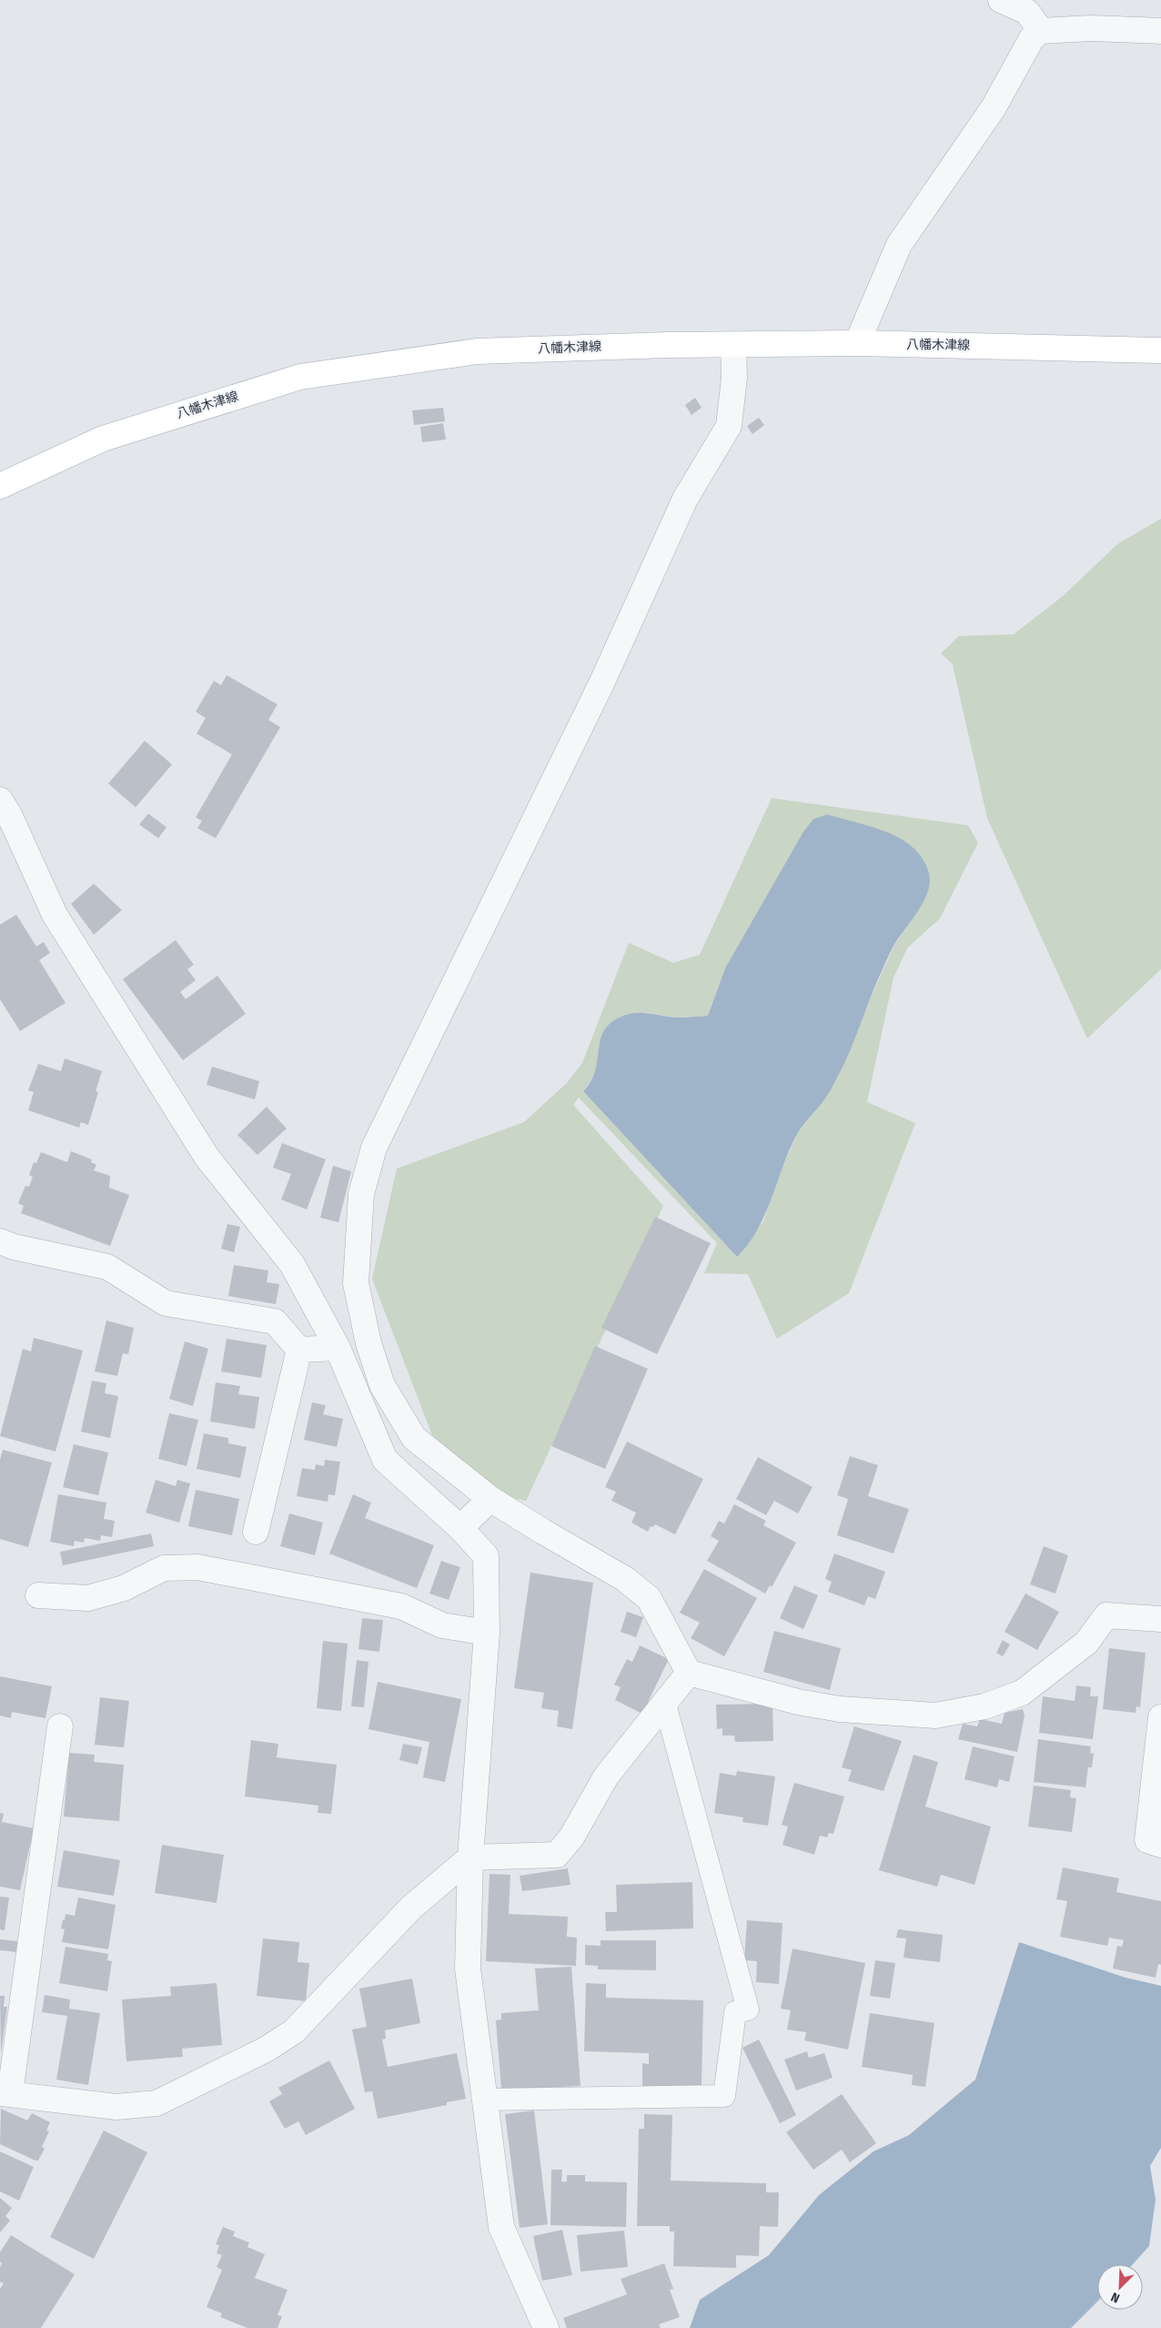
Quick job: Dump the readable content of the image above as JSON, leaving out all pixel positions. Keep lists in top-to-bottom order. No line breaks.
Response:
{"streets":{"main road":["八幡木津線"]},"north":"bottom left"}
